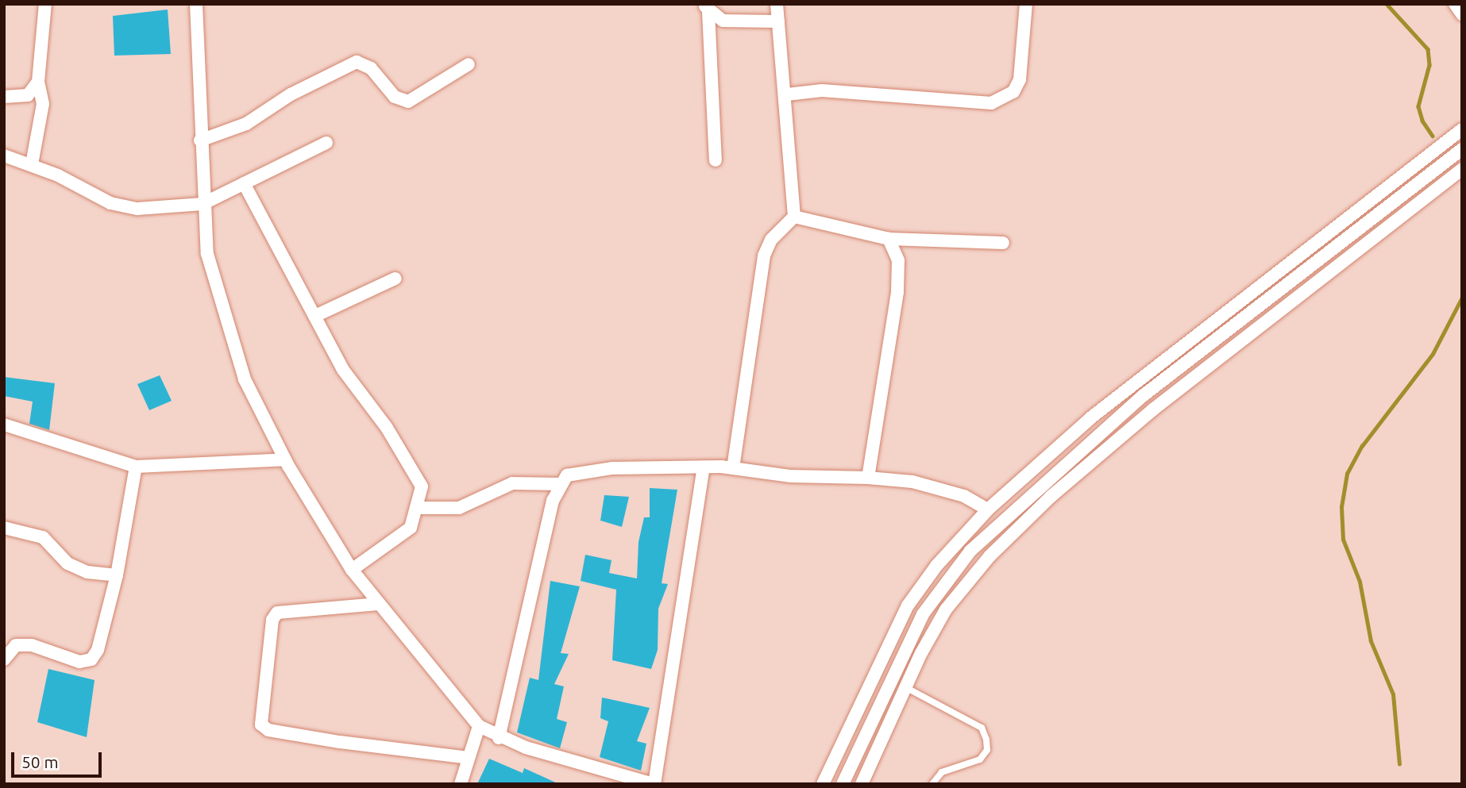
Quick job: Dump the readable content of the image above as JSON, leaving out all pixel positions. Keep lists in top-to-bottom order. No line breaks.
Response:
{"scale_bar":"50 m"}
